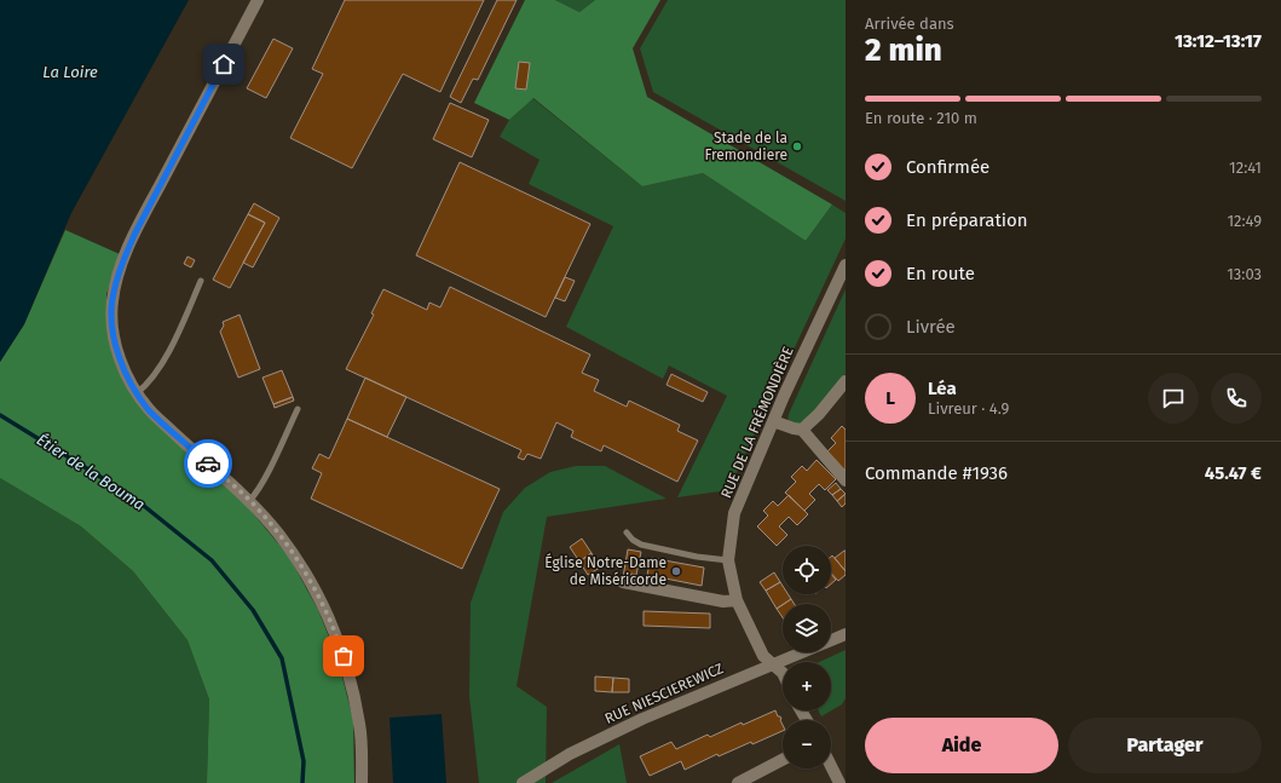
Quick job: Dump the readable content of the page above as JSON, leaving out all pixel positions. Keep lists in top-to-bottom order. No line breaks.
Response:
{"streets":{"street":["RUE DE LA FRÉMONDIÈRE","RUE NIESCIEREWICZ"]},"crossings":[["RUE DE LA FRÉMONDIÈRE","RUE NIESCIEREWICZ"]],"water":["La Loire","Étier de la Bouma"],"places":["Stade de la Fremondiere","Église Notre-Dame de Miséricorde"],"page":{"heading":["2 min","Arrivée dans","13:12–13:17"],"panel":["Léa","Livreur · 4.9","Commande #1936","45.47 €"],"bar":"En route · 210 m","list":[["Confirmée","12:41"],["En préparation","12:49"],["En route","13:03"],"Livrée"],"round":"L","map_buttons":["+","−"],"buttons":["Aide","Partager"]}}
